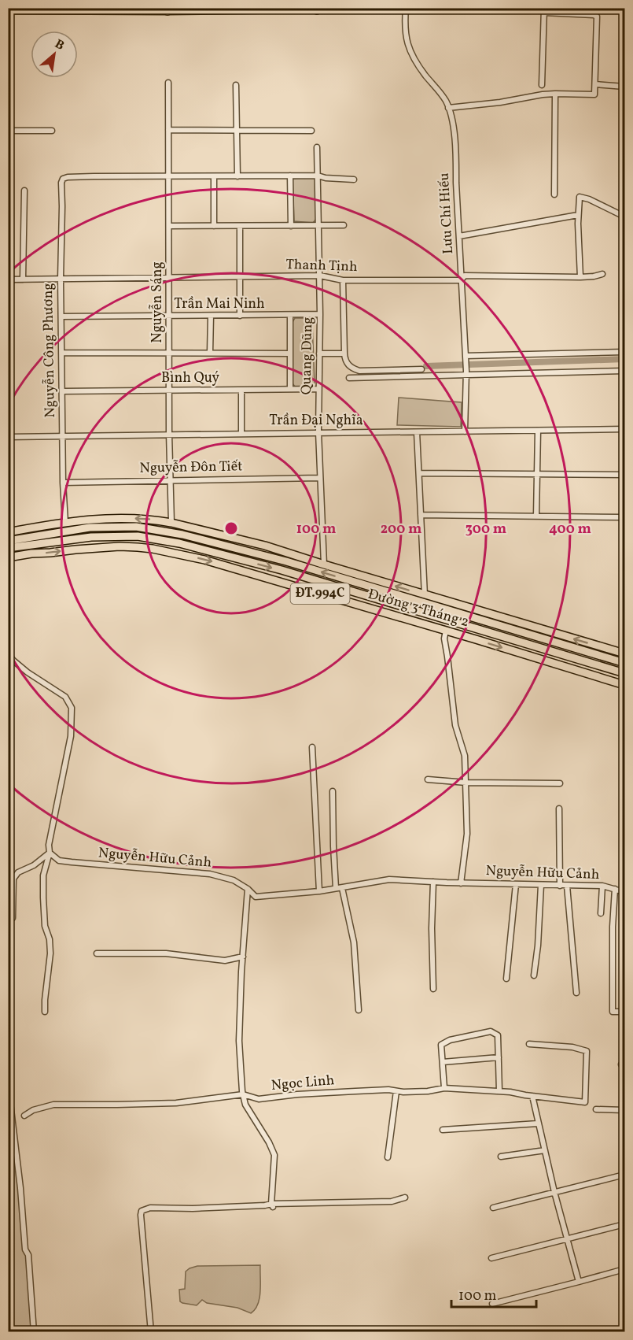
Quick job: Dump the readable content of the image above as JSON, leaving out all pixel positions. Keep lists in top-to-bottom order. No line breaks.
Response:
{"streets":{"main road":["ĐT.994C","Đường 3 Tháng 2"],"street":["Lưu Chí Hiếu","Thanh Tịnh","Nguyễn Sáng","Trần Mai Ninh","Nguyễn Công Phương","Quang Dũng","Bình Quý","Trần Đại Nghĩa","Nguyễn Đôn Tiết","Nguyễn Hữu Cảnh","Ngọc Linh"]},"crossings":[["Lưu Chí Hiếu","Thanh Tịnh"],["Lưu Chí Hiếu","Trần Đại Nghĩa"],["Thanh Tịnh","Nguyễn Sáng"],["Thanh Tịnh","Nguyễn Công Phương"],["Thanh Tịnh","Quang Dũng"],["Nguyễn Sáng","Trần Mai Ninh"],["Nguyễn Sáng","Nguyễn Công Phương"],["Nguyễn Sáng","Bình Quý"],["Nguyễn Sáng","Trần Đại Nghĩa"],["Nguyễn Sáng","Nguyễn Đôn Tiết"],["Nguyễn Sáng","Đường 3 Tháng 2"],["Trần Mai Ninh","Nguyễn Công Phương"],["Trần Mai Ninh","Quang Dũng"],["Nguyễn Công Phương","Bình Quý"],["Nguyễn Công Phương","Trần Đại Nghĩa"],["Nguyễn Công Phương","Nguyễn Đôn Tiết"],["Nguyễn Công Phương","Đường 3 Tháng 2"],["Quang Dũng","Bình Quý"],["Quang Dũng","Trần Đại Nghĩa"],["Quang Dũng","Nguyễn Đôn Tiết"],["Quang Dũng","Đường 3 Tháng 2"]],"scale_bar":"100 m","north":"top right","rings":["100 m","200 m","300 m","400 m"]}
